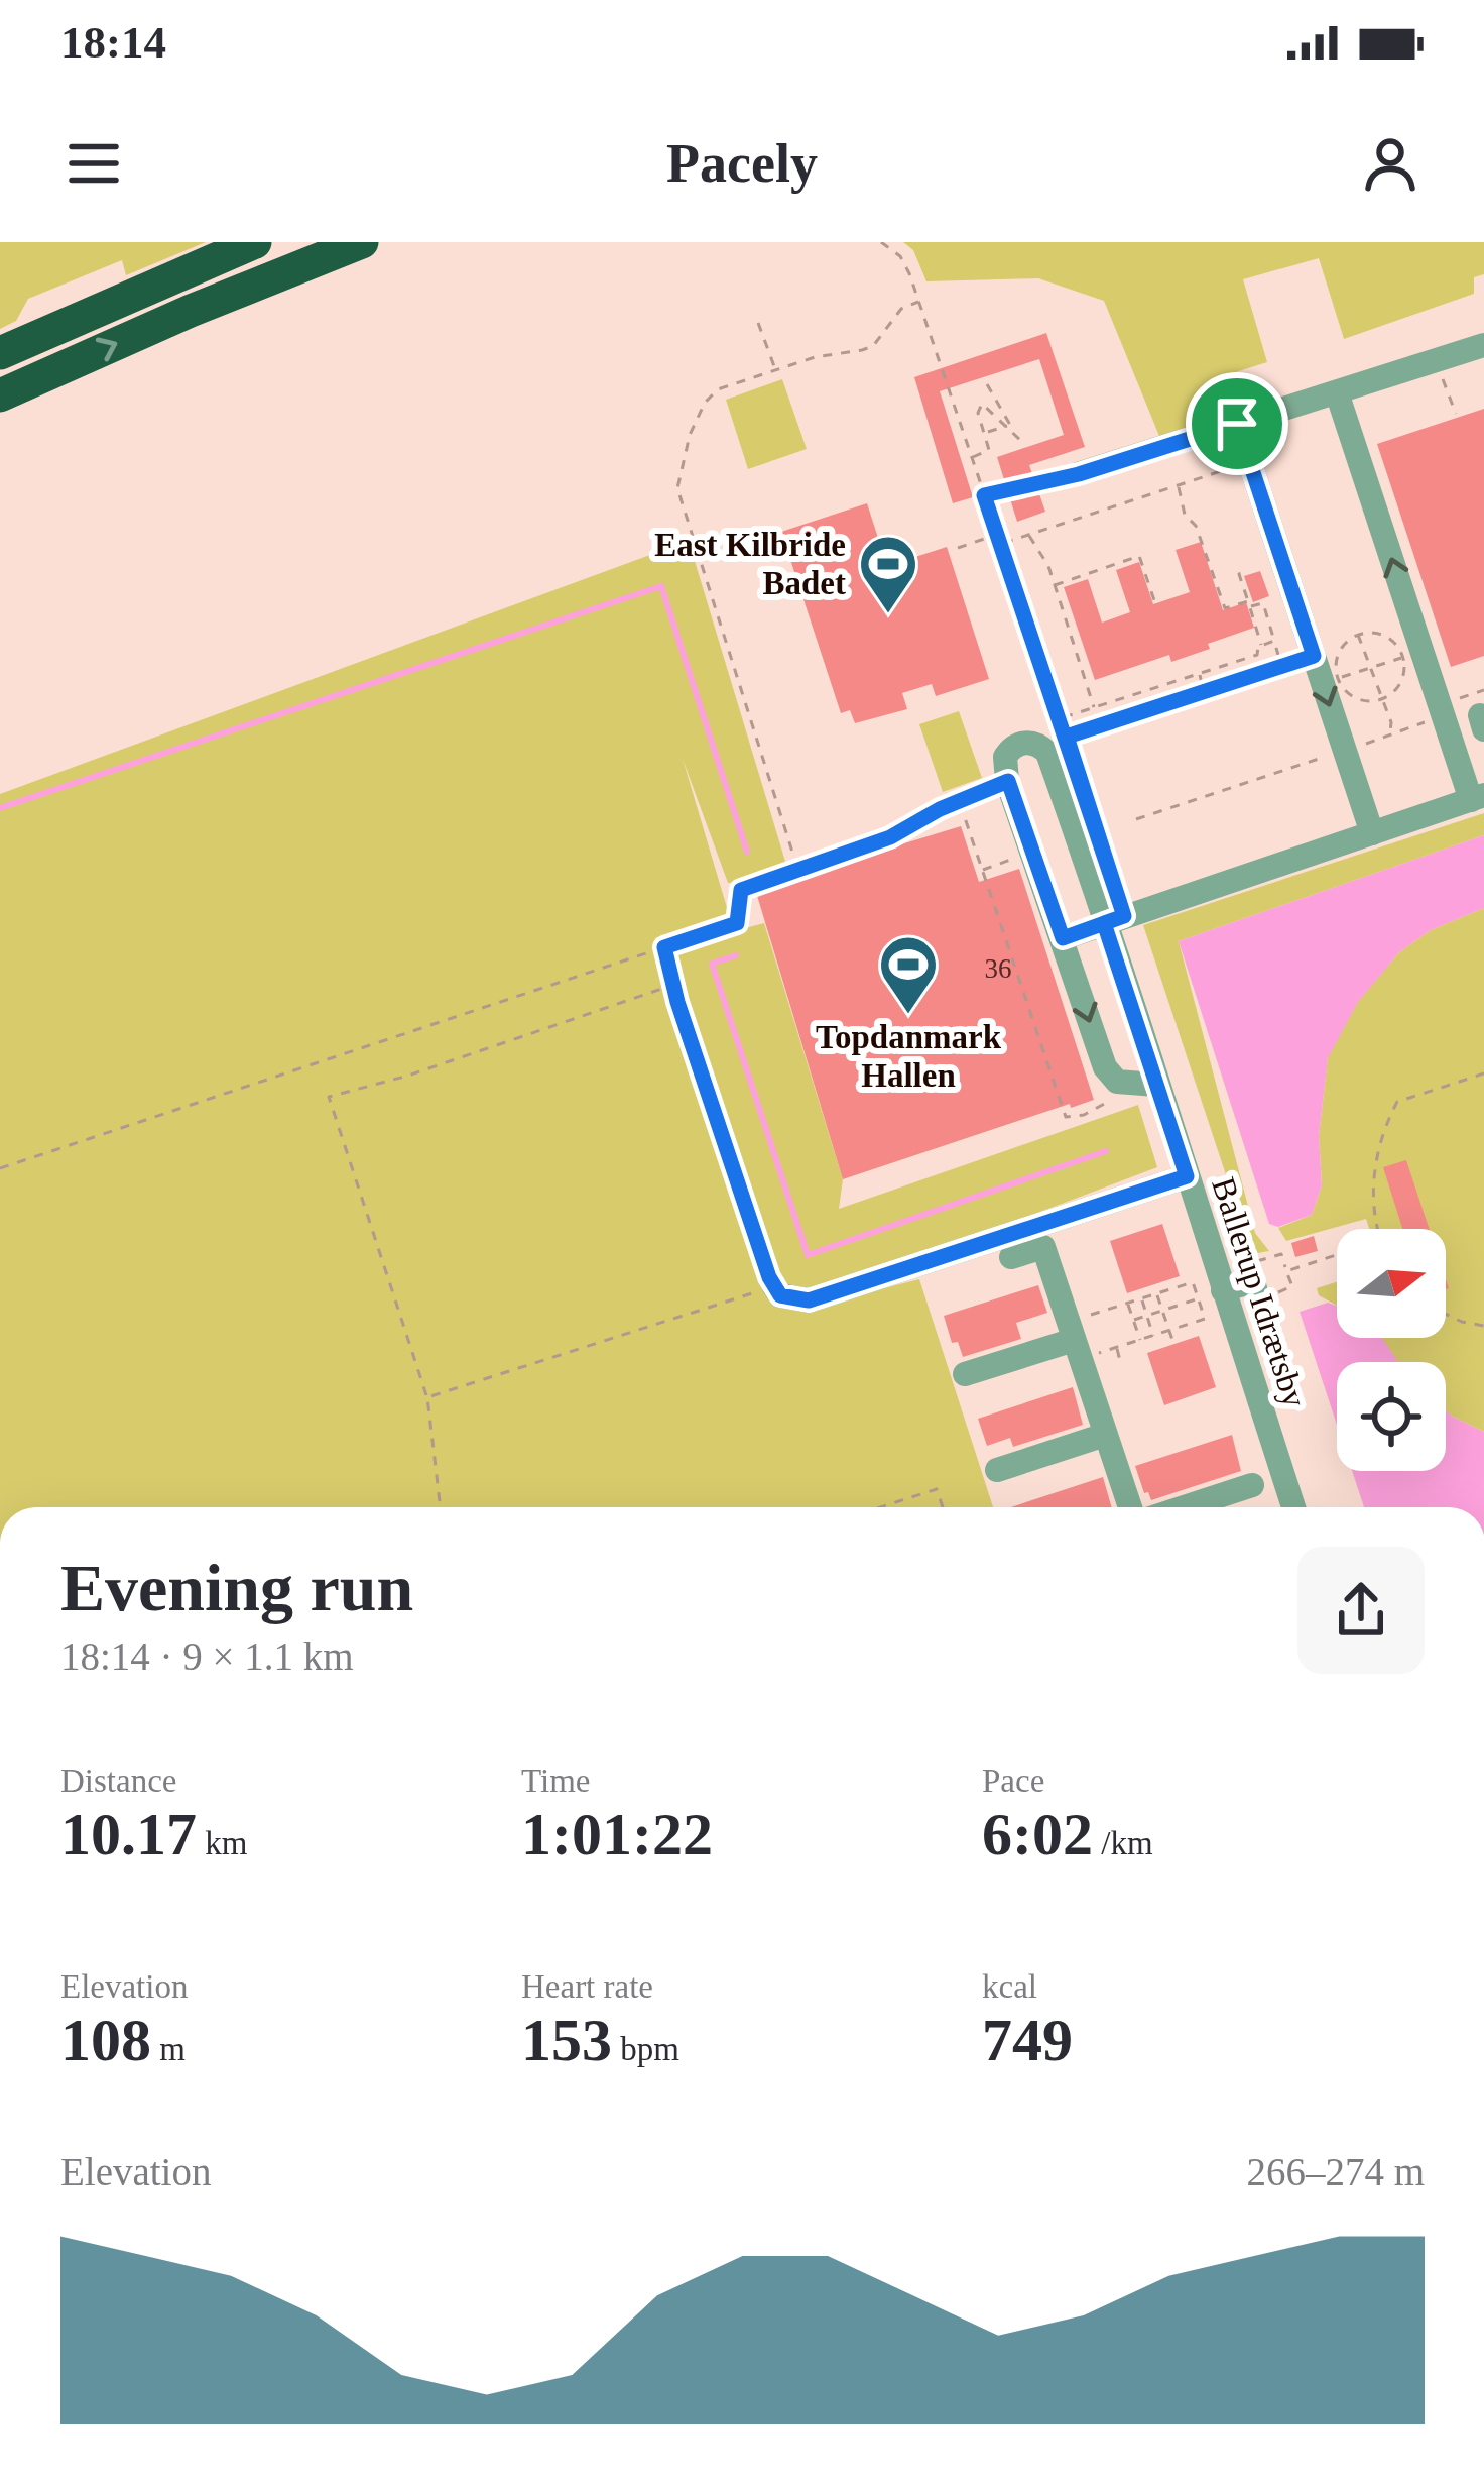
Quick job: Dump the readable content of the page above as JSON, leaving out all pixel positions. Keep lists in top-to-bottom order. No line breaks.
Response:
{"streets":{"street":["Ballerup Idrætsby"]},"places":{"sports":["East Kilbride Badet","Topdanmark Hallen"]},"house_numbers":["36"],"north":"right","page":{"status":"18:14","header":"Pacely","heading":["Evening run","18:14 · 9 × 1.1 km"],"stats":[["Distance","10.17 km"],["Time","1:01:22"],["Pace","6:02 /km"],["Elevation","108 m"],["Heart rate","153 bpm"],["kcal","749"]],"chart":["Elevation","266–274 m"]}}
